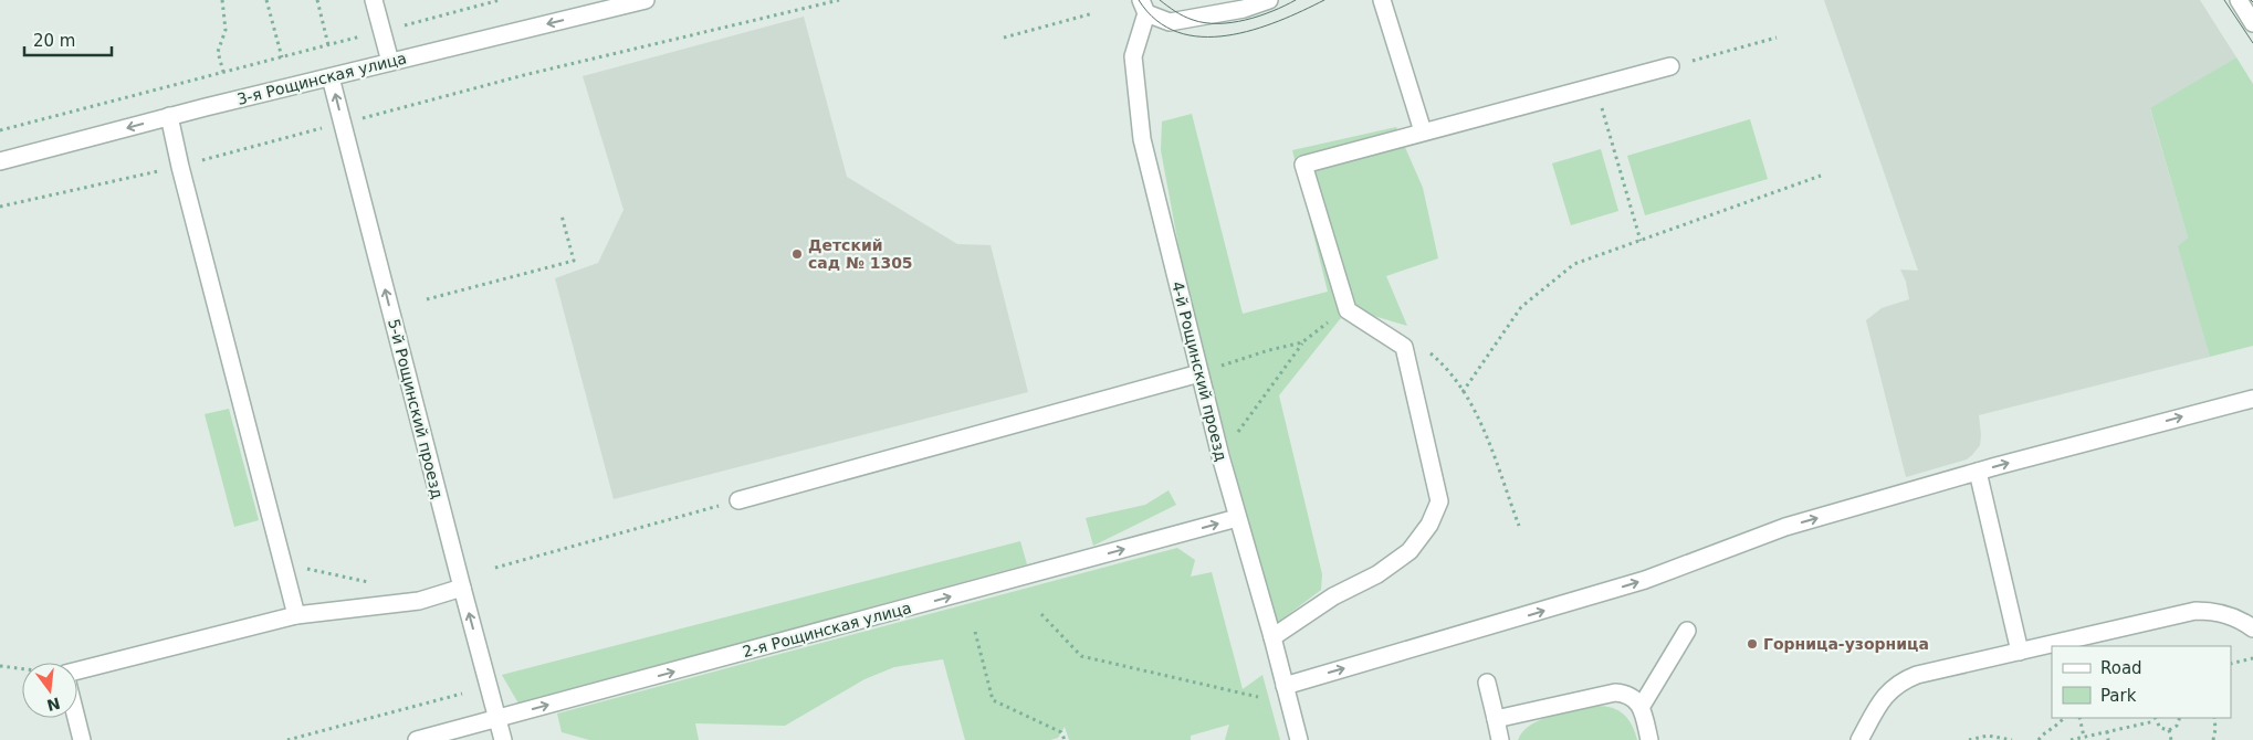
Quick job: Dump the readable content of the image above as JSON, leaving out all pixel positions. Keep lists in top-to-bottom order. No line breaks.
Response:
{"streets":{"street":["3-я Рощинская улица","4-й Рощинский проезд","5-й Рощинский проезд","2-я Рощинская улица"]},"crossings":[["3-я Рощинская улица","5-й Рощинский проезд"],["4-й Рощинский проезд","2-я Рощинская улица"],["5-й Рощинский проезд","2-я Рощинская улица"]],"one_way":["3-я Рощинская улица","5-й Рощинский проезд"],"places":["Детский сад № 1305","Горница-узорница"],"legend":["Road","Park"],"scale_bar":"20 m","north":"bottom"}
